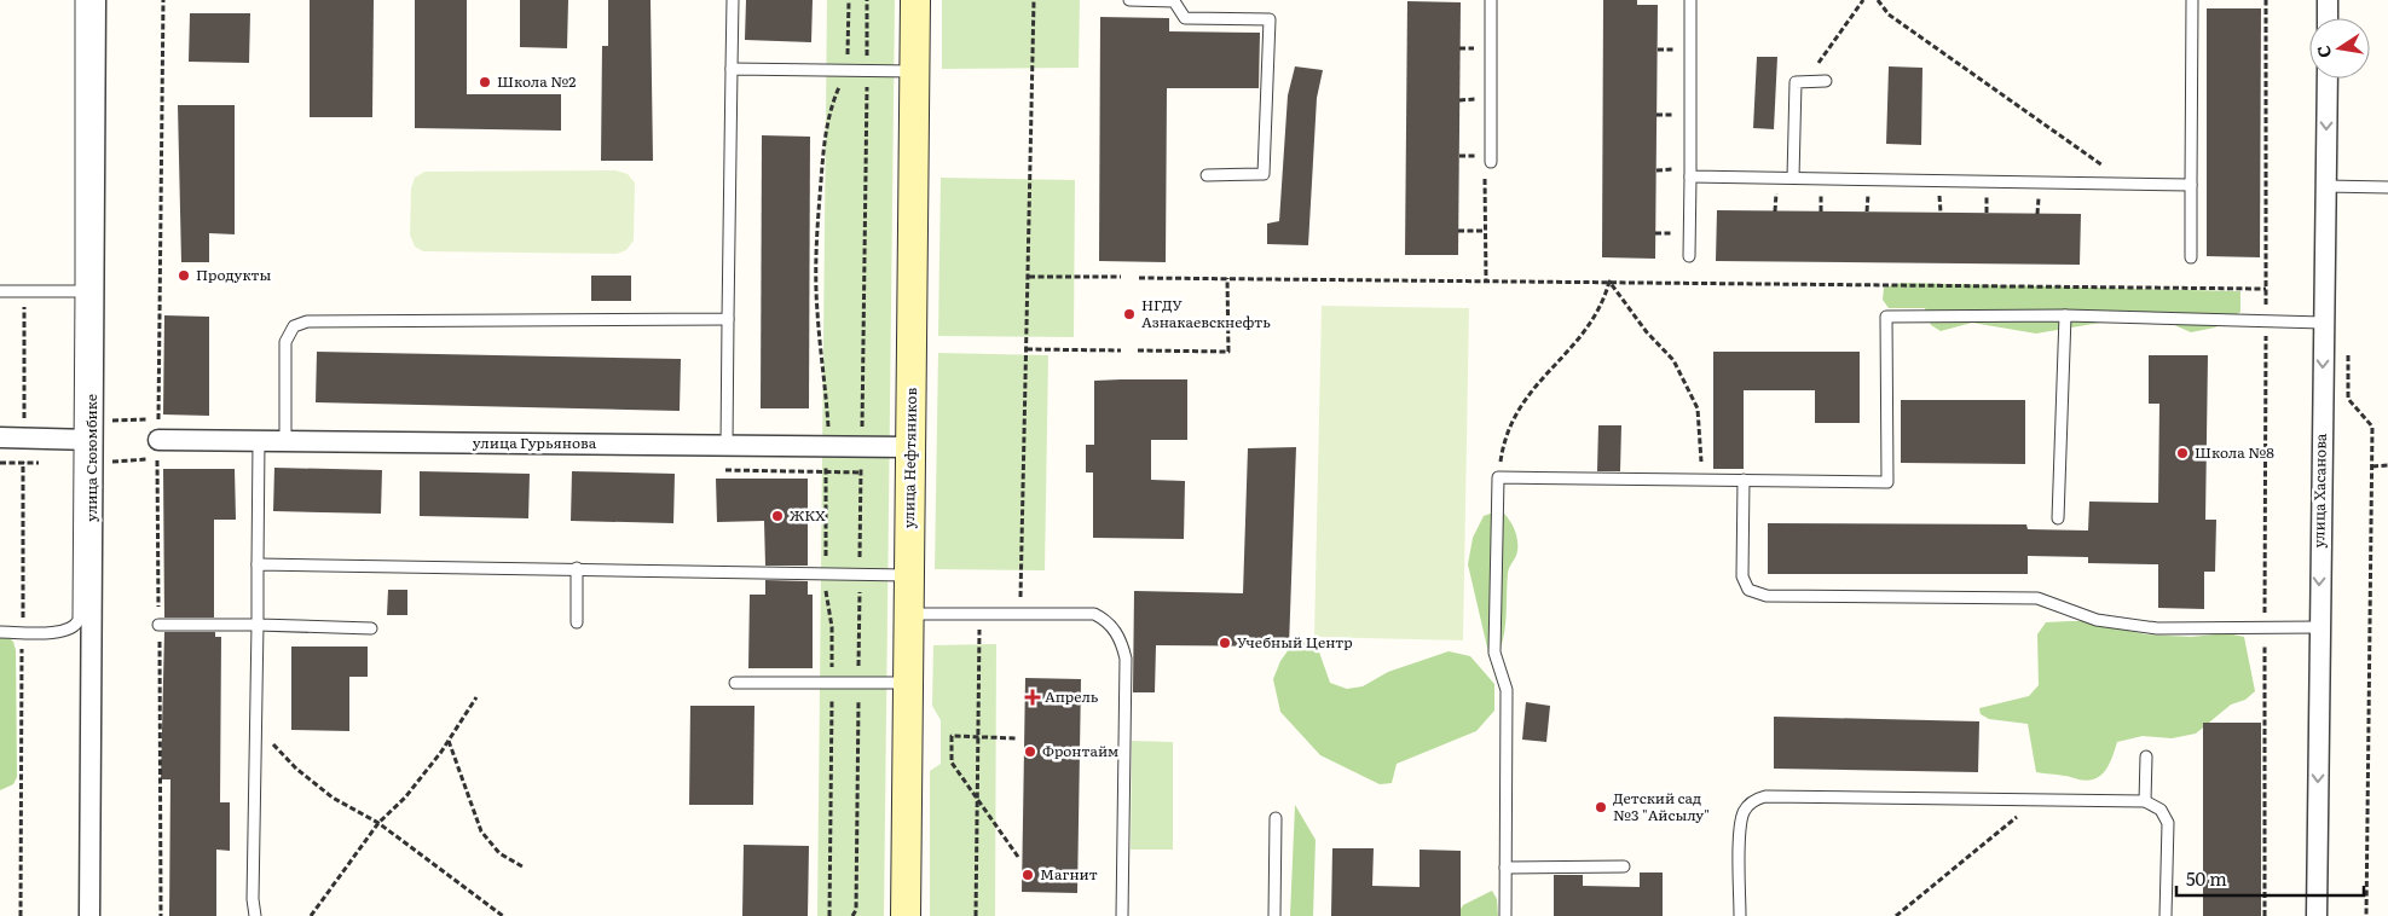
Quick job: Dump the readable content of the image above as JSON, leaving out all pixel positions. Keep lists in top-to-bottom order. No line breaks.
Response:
{"streets":{"street":["улица Гурьянова","улица Сююмбике","улица Нефтяников","улица Хасанова"]},"crossings":[["улица Гурьянова","улица Нефтяников"]],"one_way":["улица Хасанова"],"places":{"other":["Школа №2","Продукты","НГДУ Азнакаевскнефть","Школа №8","ЖКХ","Учебный Центр","Фронтайм","Детский сад №3 \"Айсылу\"","Магнит"],"health":["Апрель"]},"scale_bar":"50 m","north":"left"}
